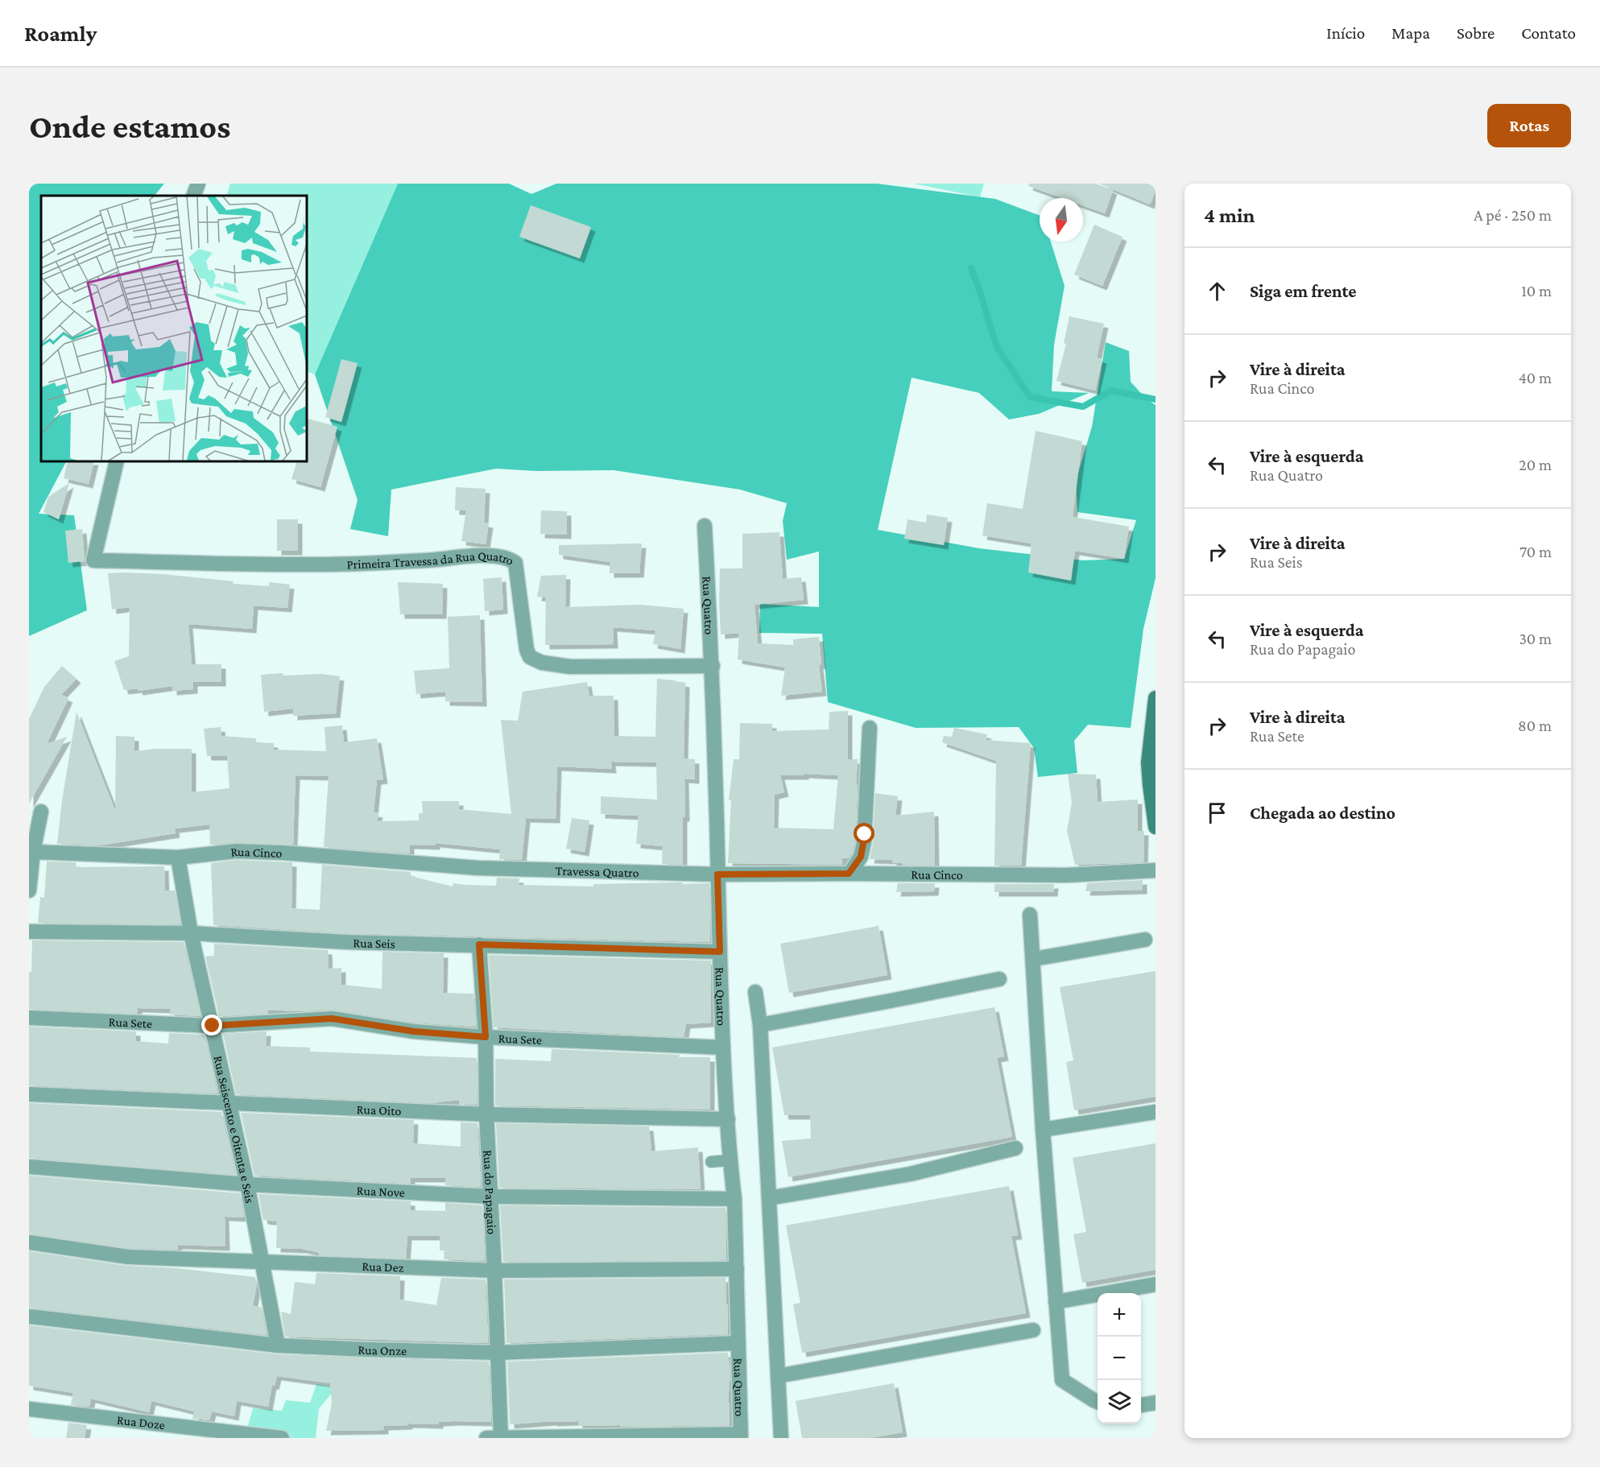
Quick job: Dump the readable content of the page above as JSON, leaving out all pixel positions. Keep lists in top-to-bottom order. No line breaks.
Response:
{"streets":{"street":["Primeira Travessa da Rua Quatro","Rua Quatro","Rua Cinco","Travessa Quatro","Rua Seis","Rua Sete","Rua Oito","Rua Seiscento e Oitenta e Seis","Rua Nove","Rua do Papagaio","Rua Dez","Rua Onze","Rua Doze"]},"crossings":[["Primeira Travessa da Rua Quatro","Rua Quatro"],["Rua Quatro","Rua Cinco"],["Rua Quatro","Travessa Quatro"],["Rua Quatro","Rua Seis"],["Rua Quatro","Rua Sete"],["Rua Quatro","Rua Oito"],["Rua Quatro","Rua Nove"],["Rua Quatro","Rua Dez"],["Rua Quatro","Rua Onze"],["Rua Cinco","Travessa Quatro"],["Rua Cinco","Rua Seiscento e Oitenta e Seis"],["Rua Seis","Rua Seiscento e Oitenta e Seis"],["Rua Seis","Rua do Papagaio"],["Rua Sete","Rua Seiscento e Oitenta e Seis"],["Rua Sete","Rua do Papagaio"],["Rua Oito","Rua Seiscento e Oitenta e Seis"],["Rua Oito","Rua do Papagaio"],["Rua Seiscento e Oitenta e Seis","Rua Nove"],["Rua Seiscento e Oitenta e Seis","Rua Dez"],["Rua Seiscento e Oitenta e Seis","Rua Onze"],["Rua Nove","Rua do Papagaio"],["Rua do Papagaio","Rua Dez"],["Rua do Papagaio","Rua Onze"]],"north":"bottom","page":{"header":"Roamly","nav":["Início","Mapa","Sobre","Contato"],"buttons":"Rotas","title":"Onde estamos","heading":["4 min","A pé · 250 m"],"list":[["Siga em frente","10 m"],["Vire à direita","Rua Cinco","40 m"],["Vire à esquerda","Rua Quatro","20 m"],["Vire à direita","Rua Seis","70 m"],["Vire à esquerda","Rua do Papagaio","30 m"],["Vire à direita","Rua Sete","80 m"],"Chegada ao destino"],"map_buttons":["+","−"]}}
